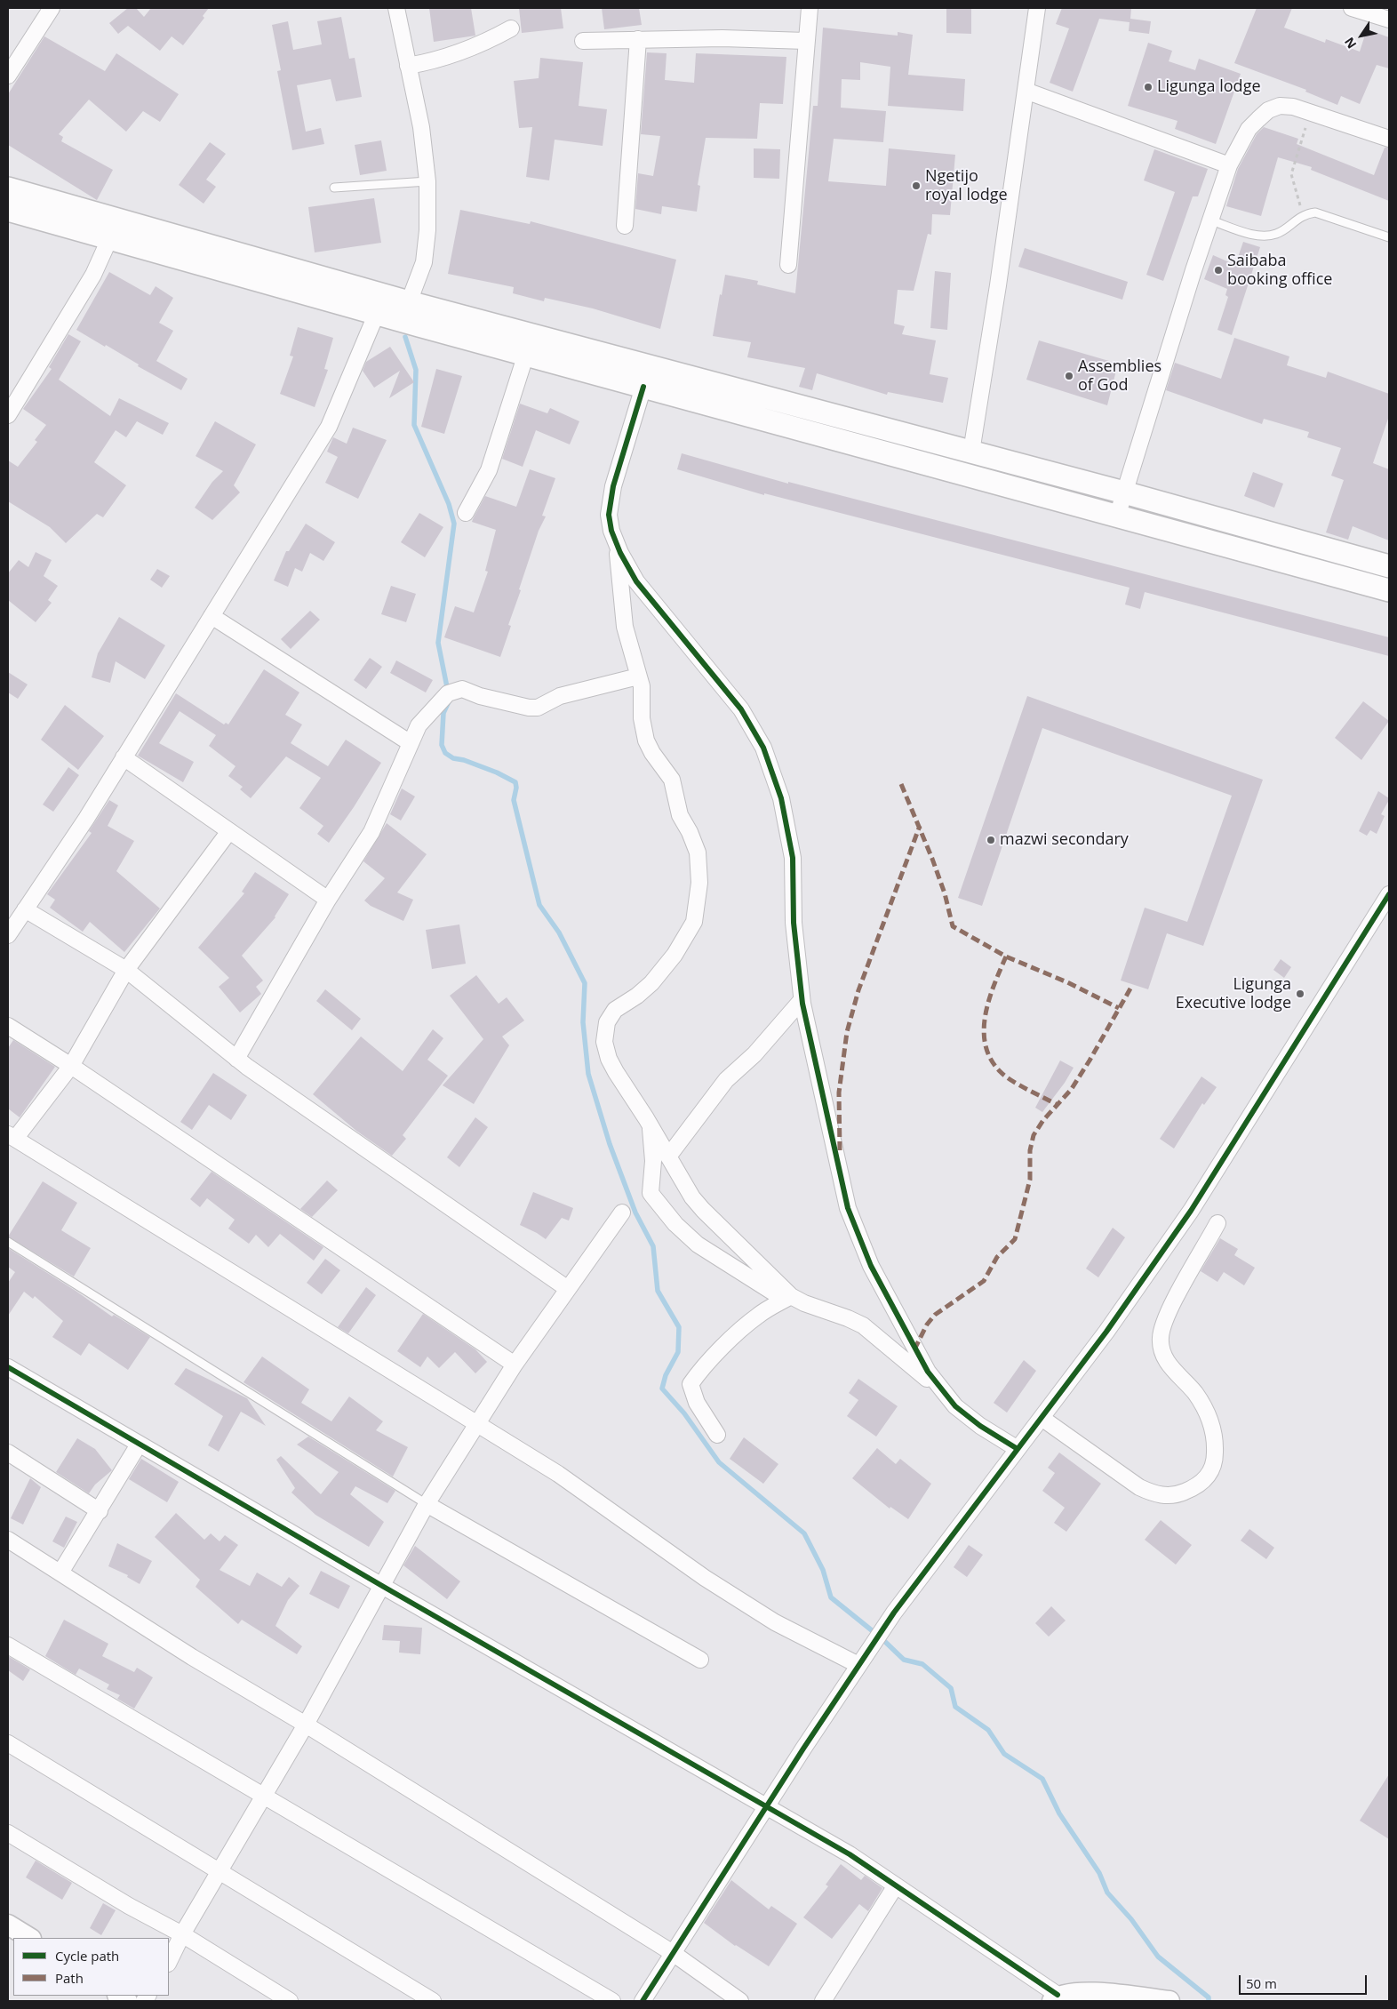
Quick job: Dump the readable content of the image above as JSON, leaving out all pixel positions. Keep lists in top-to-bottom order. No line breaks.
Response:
{"places":["Ligunga lodge","Ngetijo royal lodge","Saibaba booking office","Assemblies of God","mazwi secondary","Ligunga Executive lodge"],"legend":["Cycle path","Path"],"scale_bar":"50 m","north":"bottom left"}
